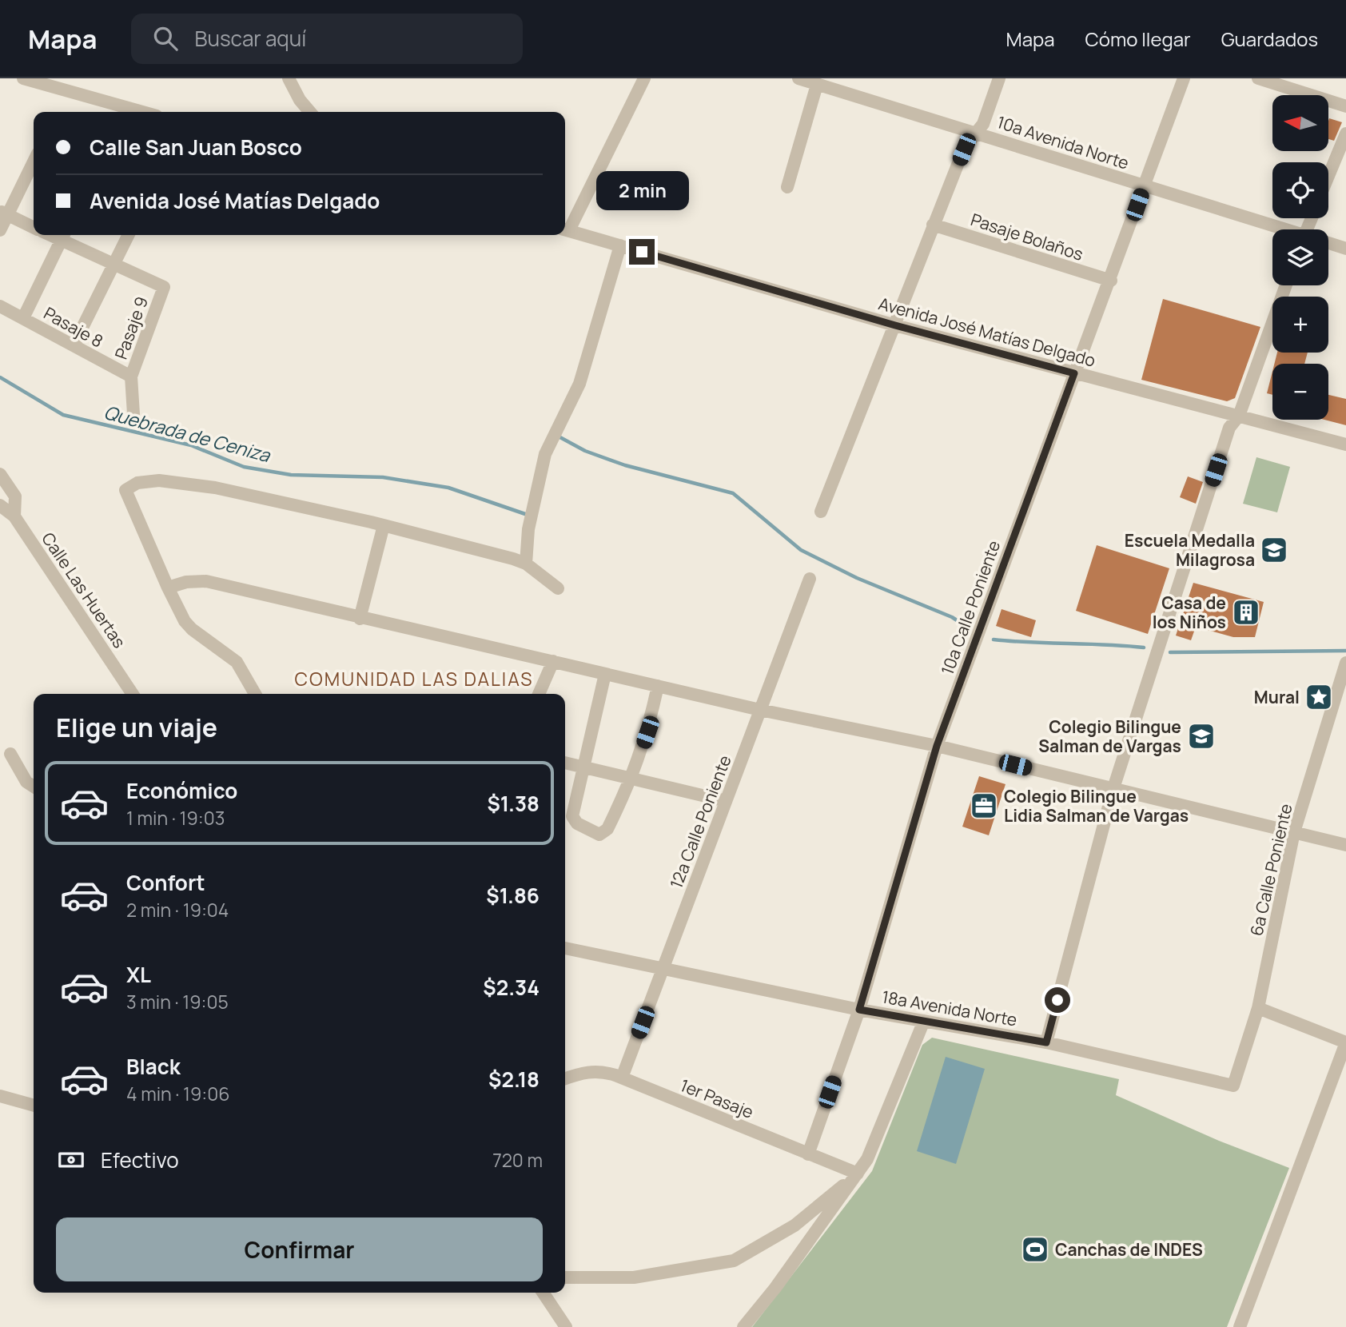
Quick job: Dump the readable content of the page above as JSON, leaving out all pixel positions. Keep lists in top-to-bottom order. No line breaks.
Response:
{"streets":{"street":["10a Avenida Norte","Pasaje Bolaños","Pasaje 8","Pasaje 9","Avenida José Matías Delgado","Calle Las Huertas","10a Calle Poniente","12a Calle Poniente","6a Calle Poniente","18a Avenida Norte","1er Pasaje"]},"crossings":[["10a Avenida Norte","10a Calle Poniente"],["Pasaje Bolaños","10a Calle Poniente"],["Pasaje 8","Pasaje 9"],["Avenida José Matías Delgado","10a Calle Poniente"],["10a Calle Poniente","18a Avenida Norte"],["10a Calle Poniente","1er Pasaje"],["12a Calle Poniente","18a Avenida Norte"],["12a Calle Poniente","1er Pasaje"],["6a Calle Poniente","18a Avenida Norte"]],"districts":["COMUNIDAD LAS DALIAS"],"water":["Quebrada de Ceniza"],"places":{"school or university":["Escuela Medalla Milagrosa","Colegio Bilingue Salman de Vargas"],"building":["Casa de los Niños"],"place":["Mural"],"office":["Colegio Bilingue Lidia Salman de Vargas"],"sports":["Canchas de INDES"]},"north":"left","page":{"header":"Mapa","search":"Buscar aquí","nav":["Mapa","Cómo llegar","Guardados"],"map_buttons":["+","−"],"banner":["Calle San Juan Bosco","Avenida José Matías Delgado"],"bubble":"2 min","heading":"Elige un viaje","list":[{"name":"Económico","note":"1 min · 19:03","value":"$1.38"},{"name":"Confort","note":"2 min · 19:04","value":"$1.86"},{"name":"XL","note":"3 min · 19:05","value":"$2.34"},{"name":"Black","note":"4 min · 19:06","value":"$2.18"}],"pay":["Efectivo","720 m"],"buttons":"Confirmar"}}
